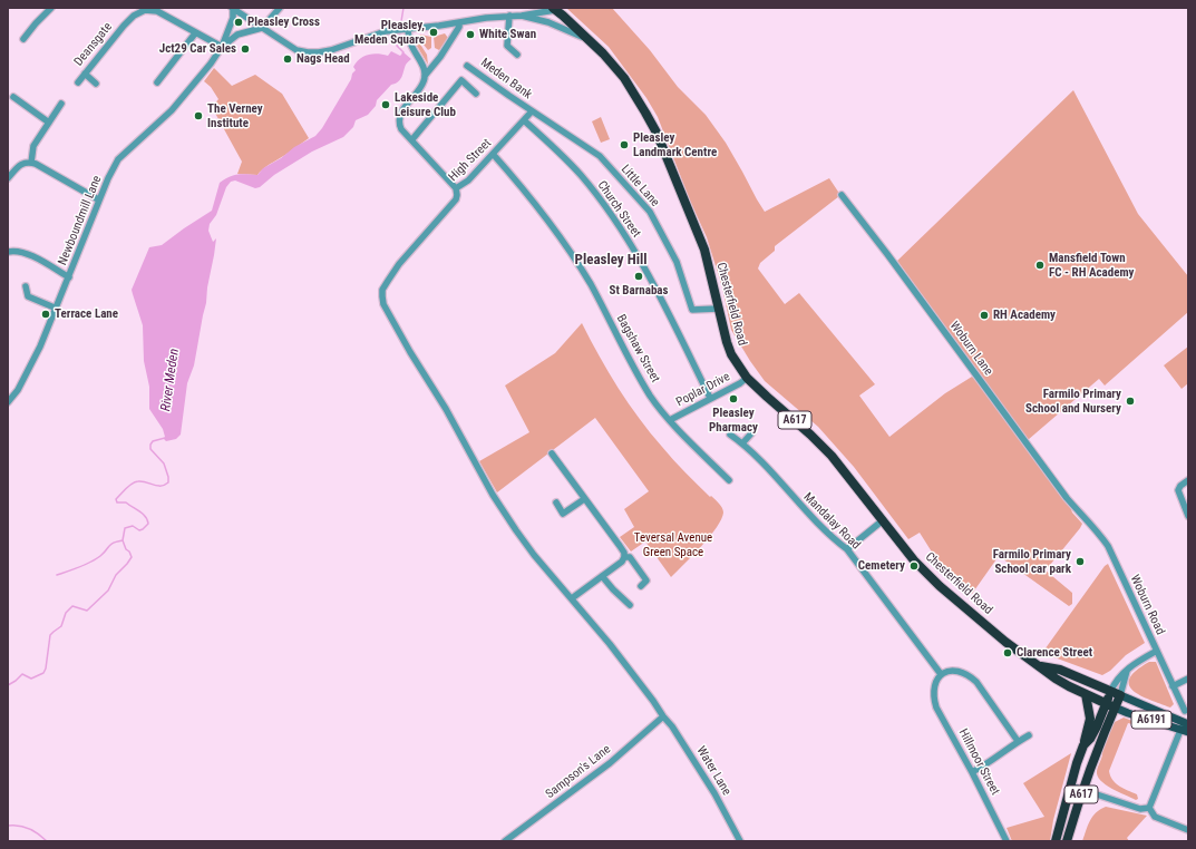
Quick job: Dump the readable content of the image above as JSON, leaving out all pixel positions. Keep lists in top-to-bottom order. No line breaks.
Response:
{"streets":{"highway":["Chesterfield Road","A617"],"main road":["A6191"],"street":["Deansgate","Meden Bank","High Street","Little Lane","Church Street","Newboundmill Lane","Bagshaw Street","Woburn Lane","Poplar Drive","Mandalay Road","Woburn Road","Hillmoor Street","Water Lane","Sampson's Lane"]},"crossings":[["Deansgate","Newboundmill Lane"],["Meden Bank","High Street"],["Meden Bank","Little Lane"],["High Street","Little Lane"],["High Street","Church Street"],["High Street","Bagshaw Street"],["High Street","Water Lane"],["Little Lane","Chesterfield Road"],["Church Street","Poplar Drive"],["Newboundmill Lane","Chesterfield Road"],["Chesterfield Road","Poplar Drive"],["Chesterfield Road","A617"],["Bagshaw Street","Poplar Drive"],["Woburn Lane","Woburn Road"],["A617","A6191"],["Mandalay Road","Hillmoor Street"],["Water Lane","Sampson's Lane"]],"districts":["Pleasley Hill"],"water":["River Meden"],"parks":["Teversal Avenue Green Space"],"places":["Pleasley Cross","Pleasley, Meden Square","White Swan","Jct29 Car Sales","Nags Head","Lakeside Leisure Club","The Verney Institute","Pleasley Landmark Centre","Mansfield Town FC - RH Academy","St Barnabas","Terrace Lane","RH Academy","Pleasley Pharmacy","Farmilo Primary School and Nursery","Farmilo Primary School car park","Cemetery","Clarence Street"]}
